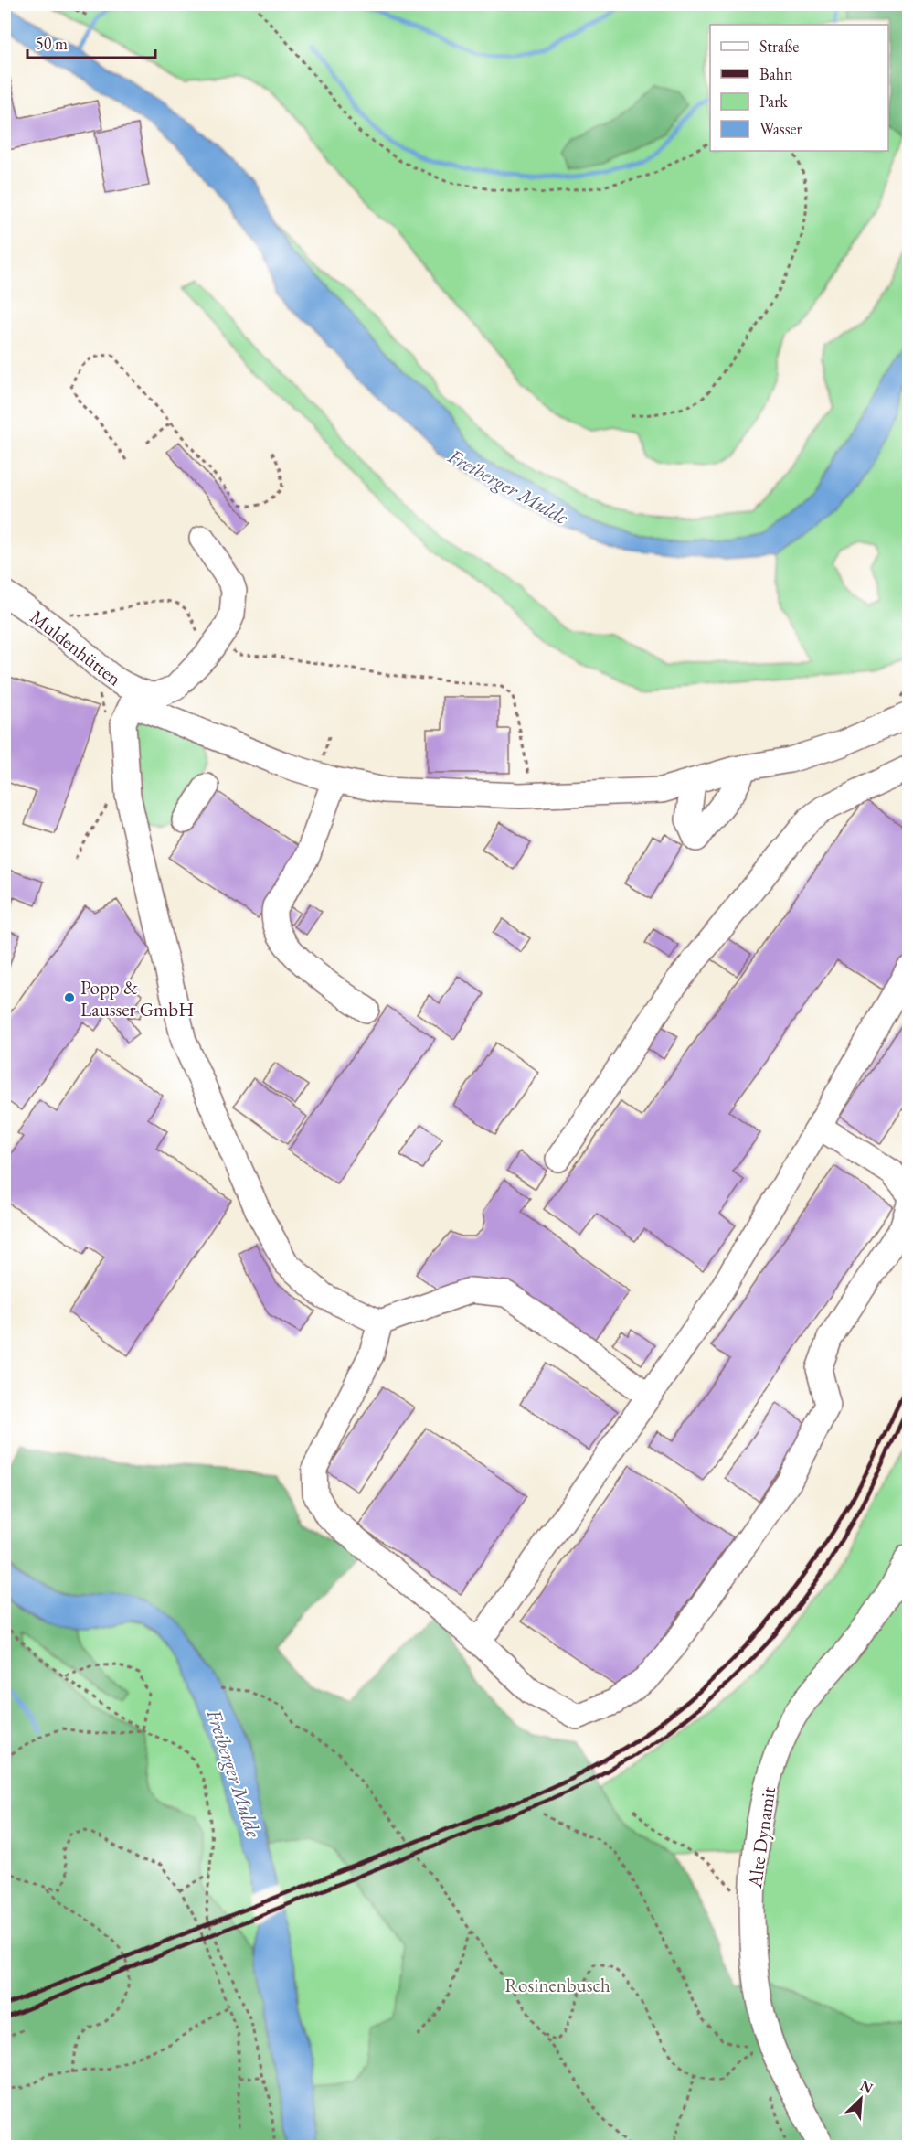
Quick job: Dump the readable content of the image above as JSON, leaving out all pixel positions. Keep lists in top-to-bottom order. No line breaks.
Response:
{"streets":{"street":["Muldenhütten","Alte Dynamit"]},"water":["Freiberger Mulde"],"parks":["Rosinenbusch"],"places":["Popp & Lausser GmbH"],"legend":["Straße","Bahn","Park","Wasser"],"scale_bar":"50 m","north":"top right"}
